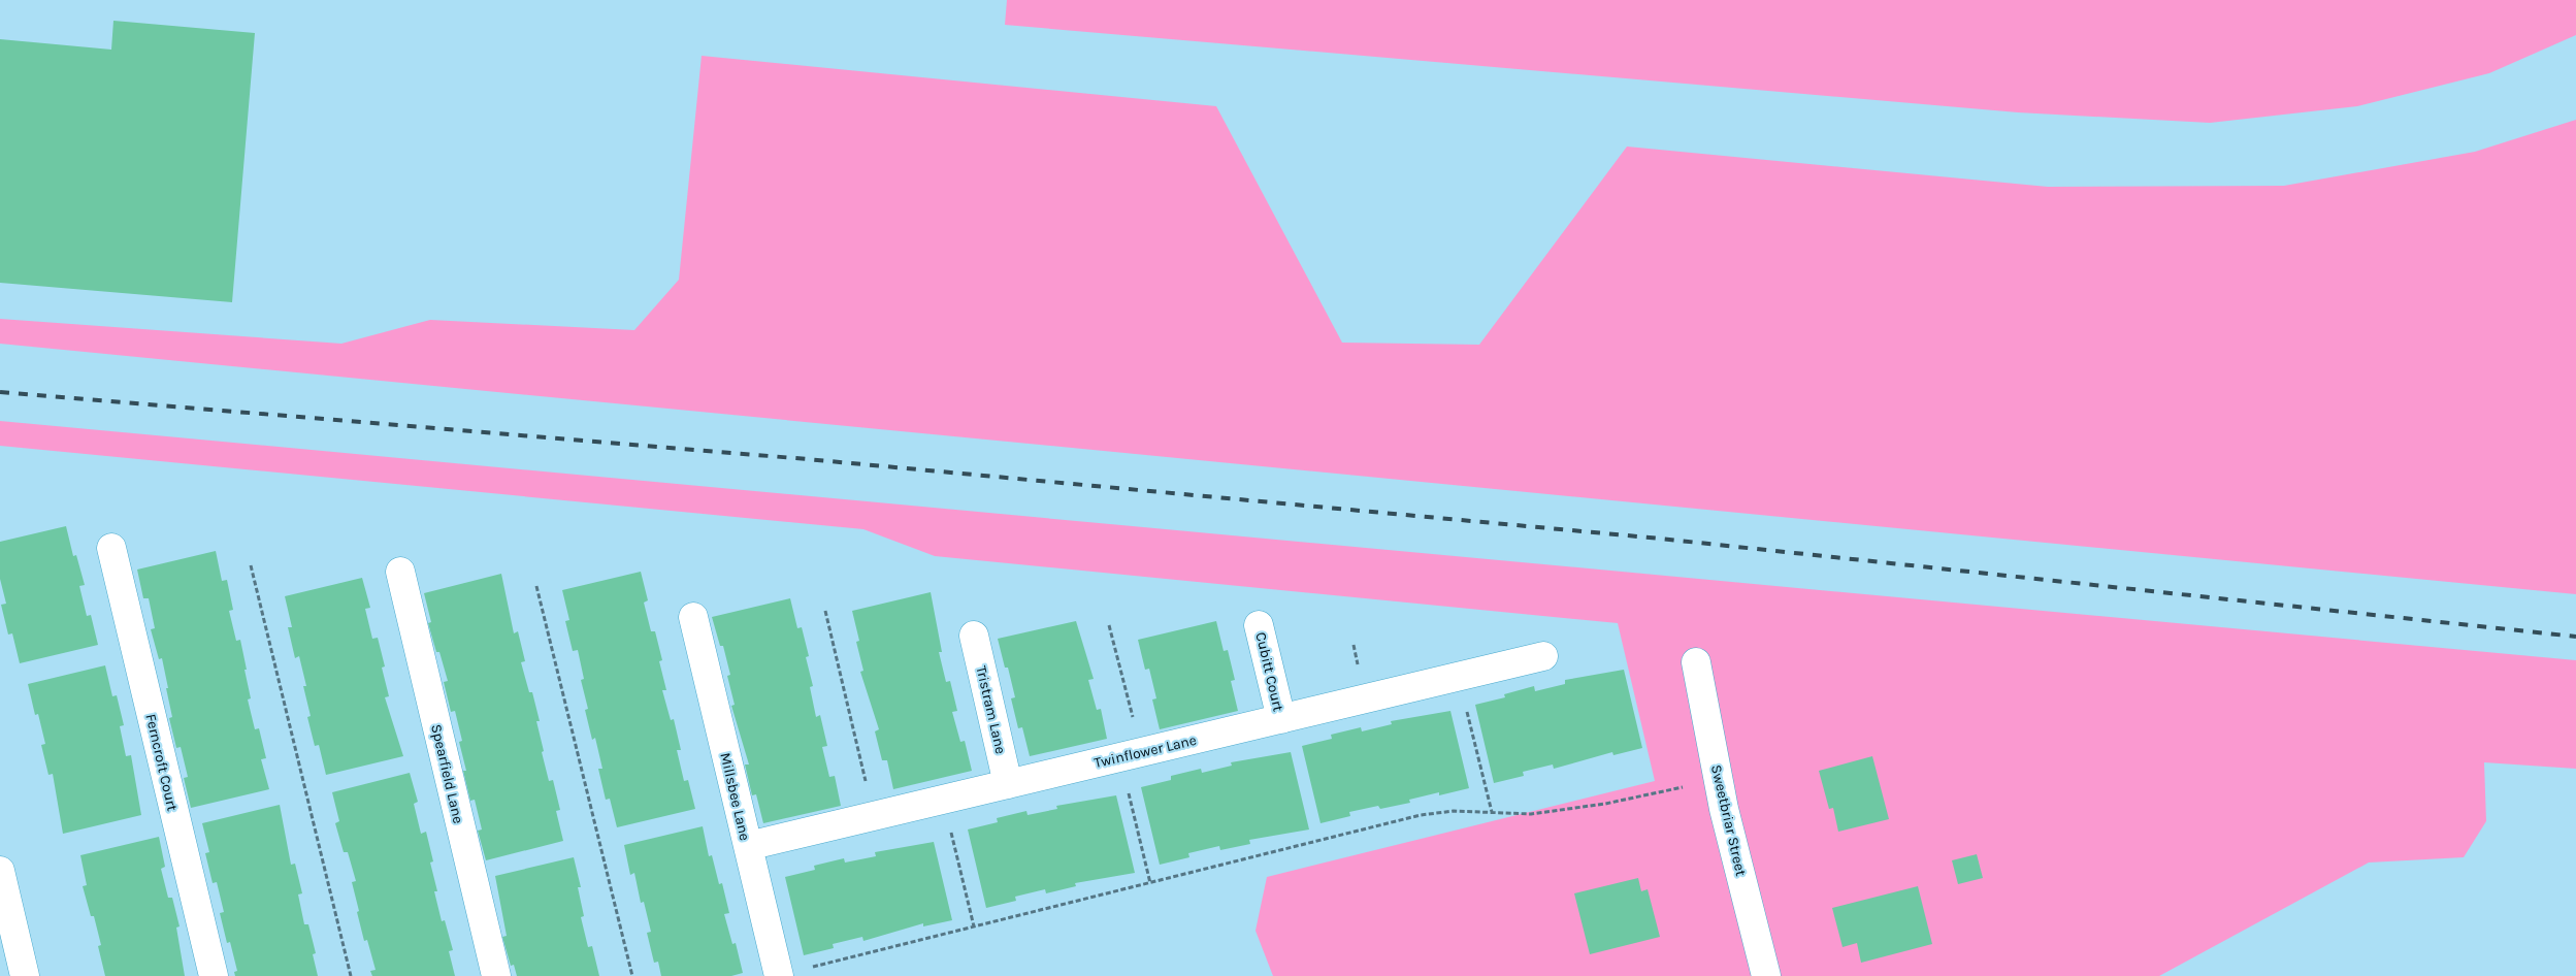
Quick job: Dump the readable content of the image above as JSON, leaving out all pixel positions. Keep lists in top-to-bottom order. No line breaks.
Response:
{"streets":{"street":["Cubitt Court","Tristram Lane","Twinflower Lane","Ferncroft Court","Spearfield Lane","Millsbee Lane","Sweetbriar Street"]},"crossings":[["Cubitt Court","Twinflower Lane"],["Tristram Lane","Twinflower Lane"],["Twinflower Lane","Millsbee Lane"]]}
